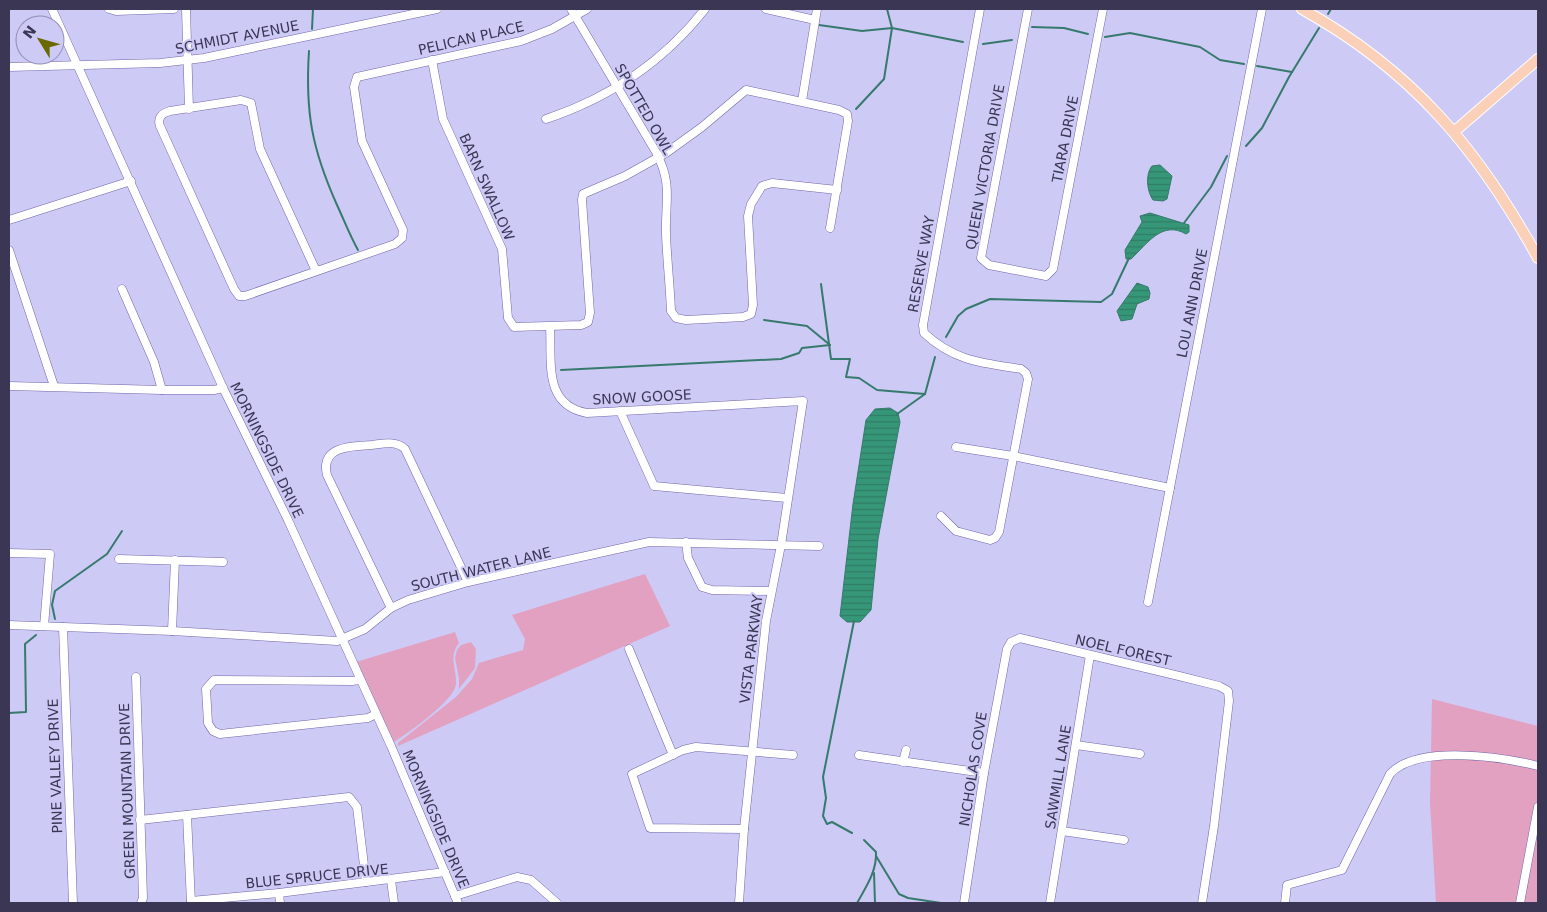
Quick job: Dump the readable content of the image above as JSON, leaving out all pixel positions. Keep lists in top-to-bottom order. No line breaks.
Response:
{"streets":{"street":["SCHMIDT AVENUE","PELICAN PLACE","SPOTTED OWL","TIARA DRIVE","QUEEN VICTORIA DRIVE","BARN SWALLOW","RESERVE WAY","LOU ANN DRIVE","SNOW GOOSE","MORNINGSIDE DRIVE","SOUTH WATER LANE","VISTA PARKWAY","NOEL FOREST","PINE VALLEY DRIVE","NICHOLAS COVE","SAWMILL LANE","GREEN MOUNTAIN DRIVE","BLUE SPRUCE DRIVE"]},"crossings":[["SCHMIDT AVENUE","MORNINGSIDE DRIVE"],["PELICAN PLACE","SPOTTED OWL"],["PELICAN PLACE","BARN SWALLOW"],["TIARA DRIVE","QUEEN VICTORIA DRIVE"],["BARN SWALLOW","SNOW GOOSE"],["SNOW GOOSE","VISTA PARKWAY"],["MORNINGSIDE DRIVE","SOUTH WATER LANE"],["MORNINGSIDE DRIVE","BLUE SPRUCE DRIVE"],["SOUTH WATER LANE","VISTA PARKWAY"],["SOUTH WATER LANE","PINE VALLEY DRIVE"],["NOEL FOREST","NICHOLAS COVE"],["NOEL FOREST","SAWMILL LANE"]],"north":"top left"}
